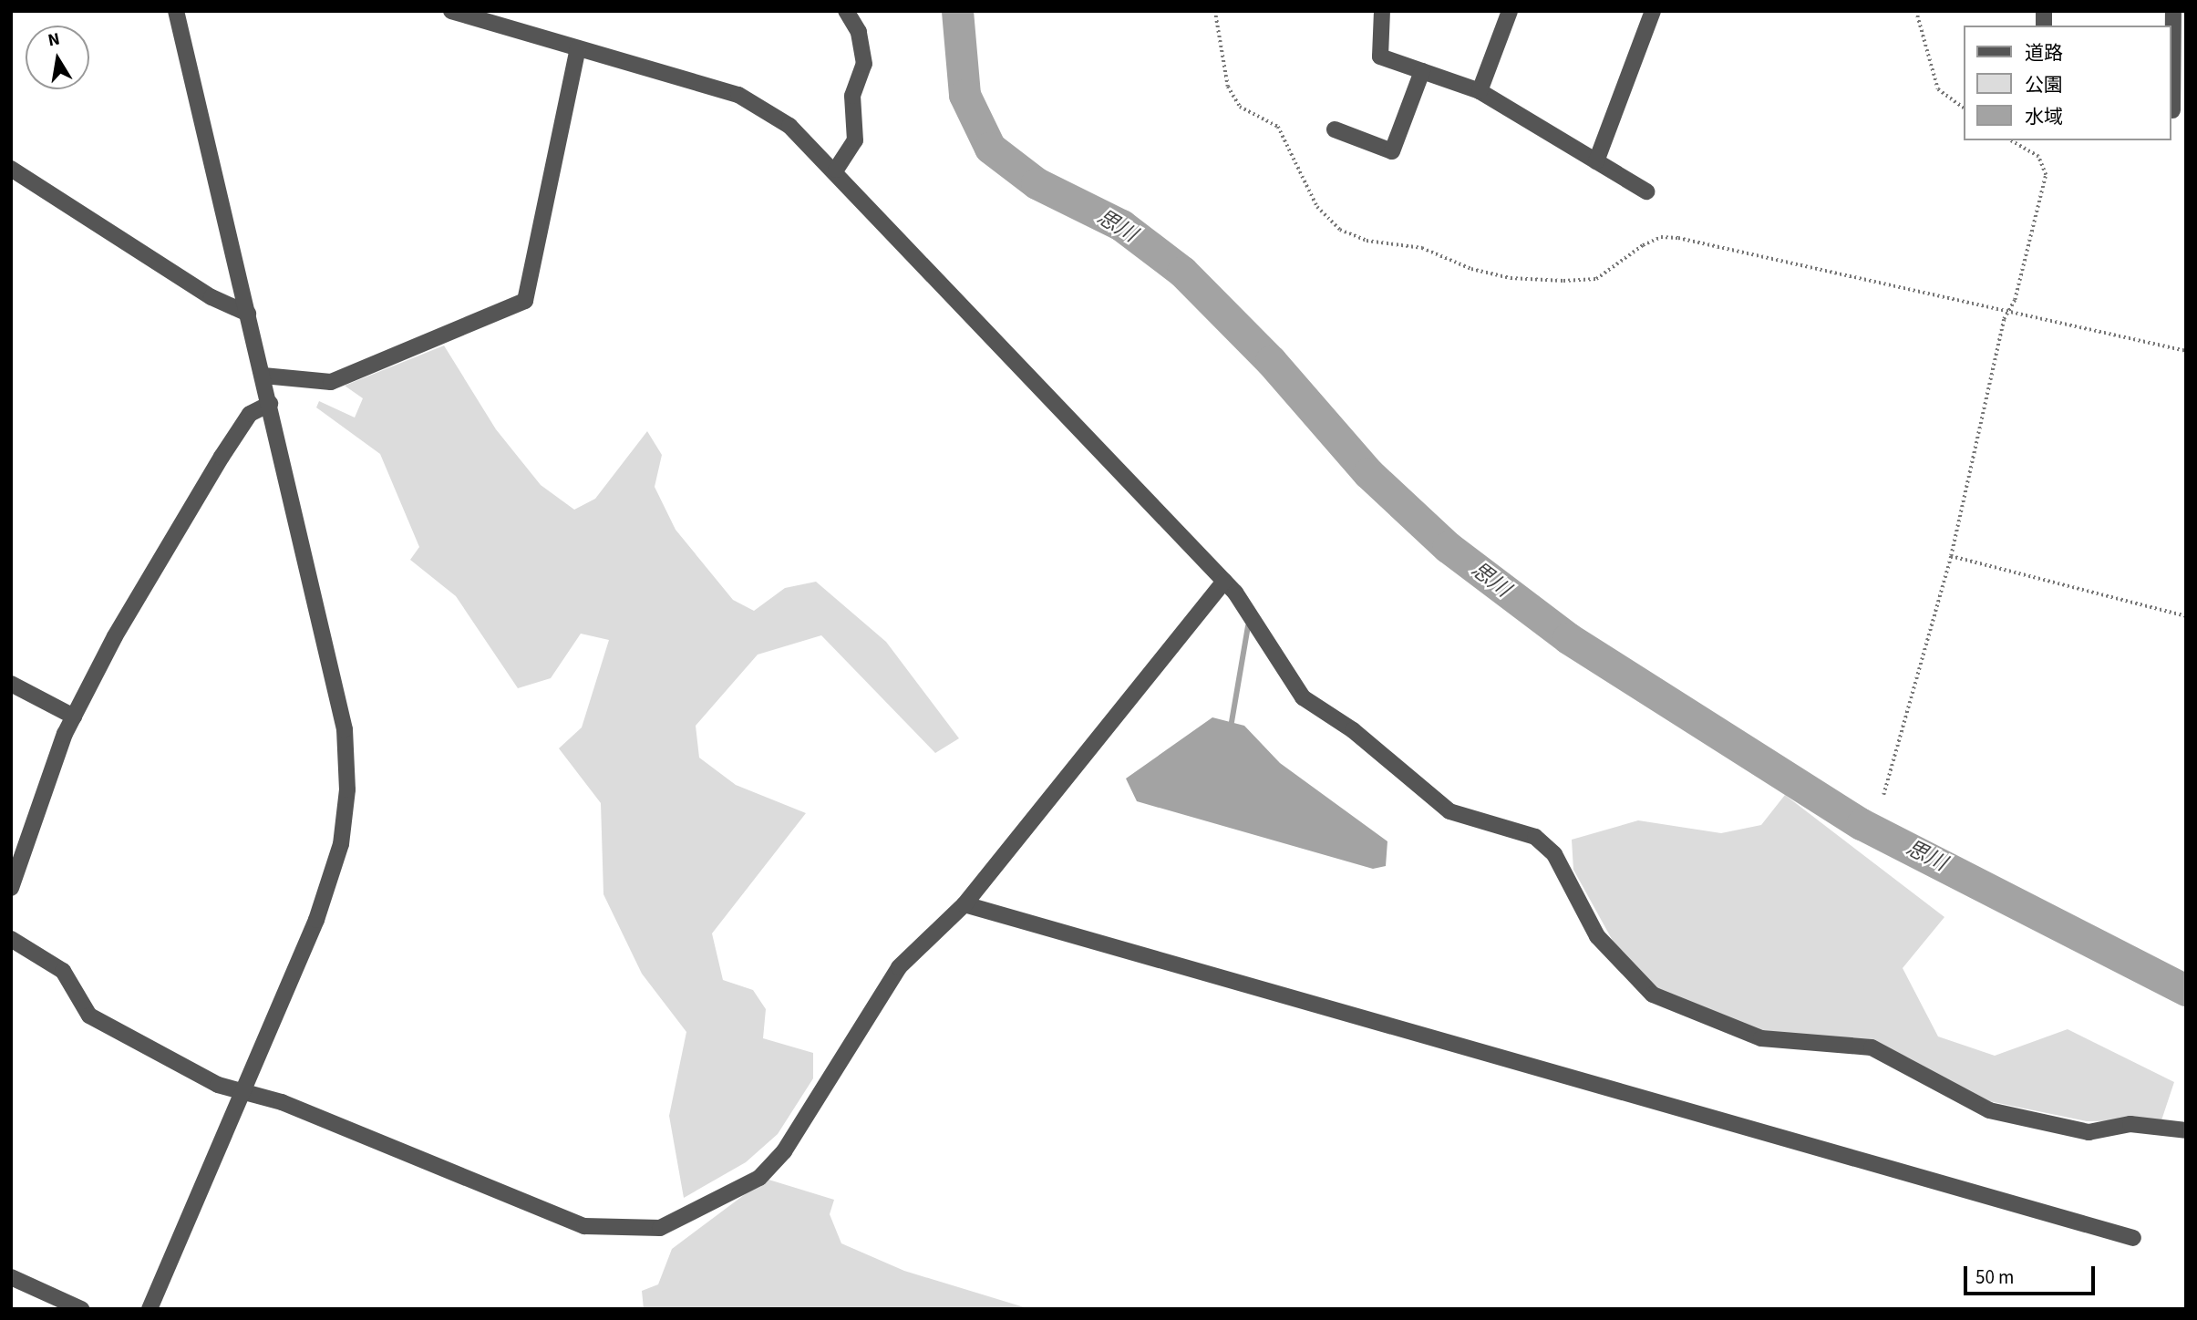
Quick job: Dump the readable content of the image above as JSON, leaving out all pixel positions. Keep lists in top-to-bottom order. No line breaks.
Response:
{"water":["思川"],"legend":["道路","公園","水域"],"scale_bar":"50 m","north":"top"}
